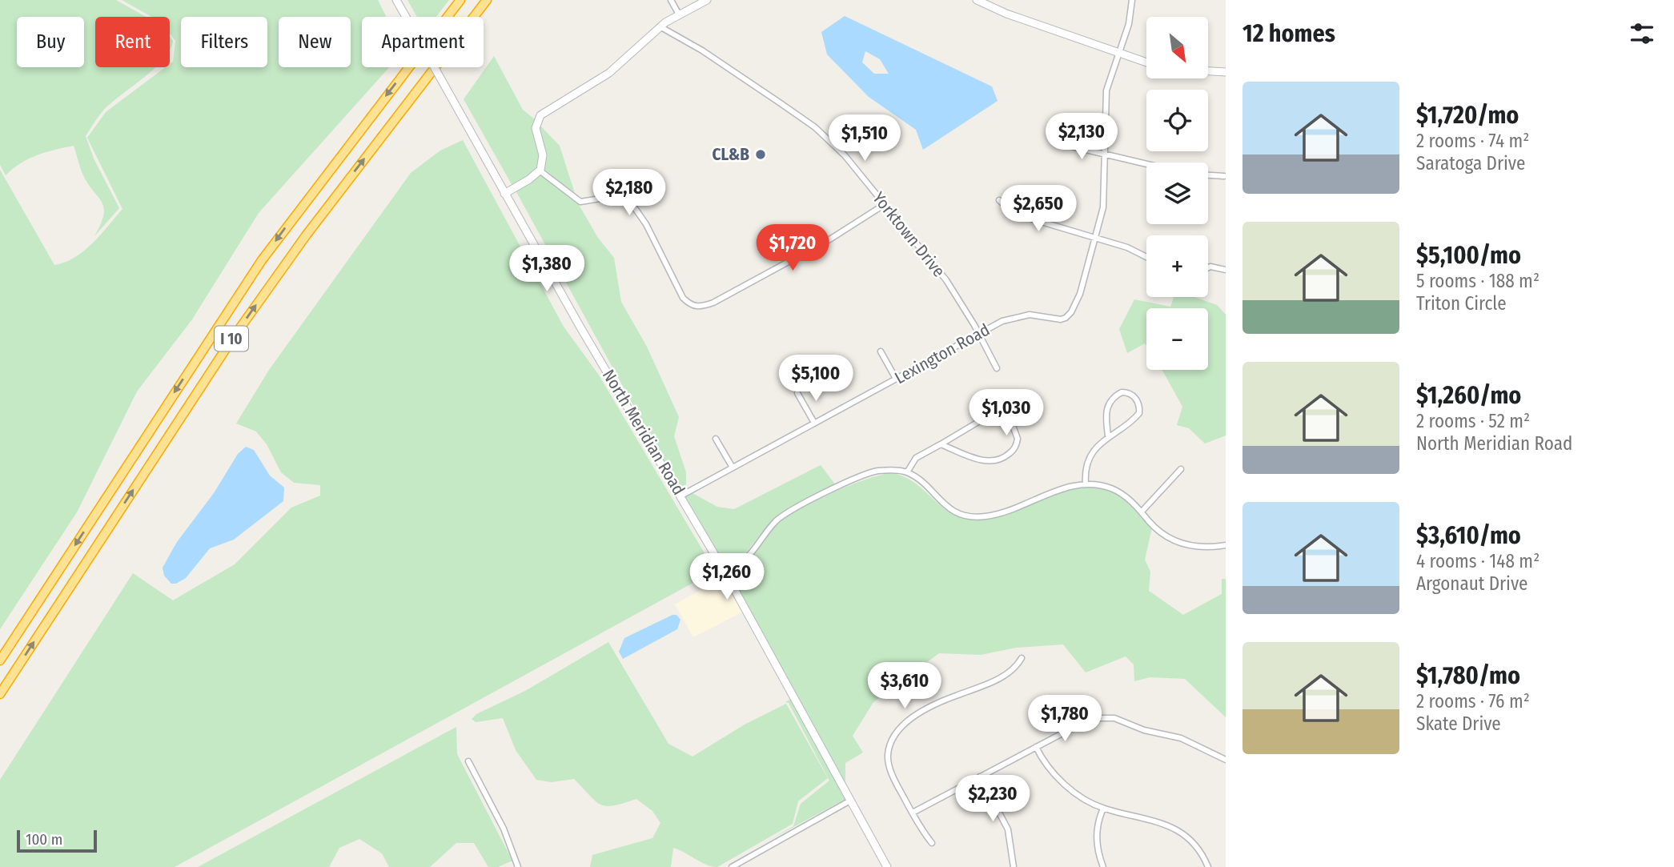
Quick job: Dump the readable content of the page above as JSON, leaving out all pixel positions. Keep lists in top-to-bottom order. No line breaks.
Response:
{"streets":{"highway":["I 10"],"main road":["North Meridian Road"],"street":["Yorktown Drive","Lexington Road"]},"crossings":[["Yorktown Drive","Lexington Road"],["Lexington Road","North Meridian Road"]],"places":["CL&B"],"scale_bar":"100 m","north":"bottom right","page":{"heading":"12 homes","map_buttons":["+","−"],"chip":["Buy","Rent","Filters","New","Apartment"],"list":[{"name":"$1,720/mo","note":"2 rooms · 74 m² · Saratoga Drive"},{"name":"$5,100/mo","note":"5 rooms · 188 m² · Triton Circle"},{"name":"$1,260/mo","note":"2 rooms · 52 m² · North Meridian Road"},{"name":"$3,610/mo","note":"4 rooms · 148 m² · Argonaut Drive"},{"name":"$1,780/mo","note":"2 rooms · 76 m² · Skate Drive"}],"price":["$2,130","$1,510","$2,180","$2,650","$1,720","$1,380","$5,100","$1,030","$1,260","$3,610","$1,780","$2,230"],"scale":"100 m"}}
